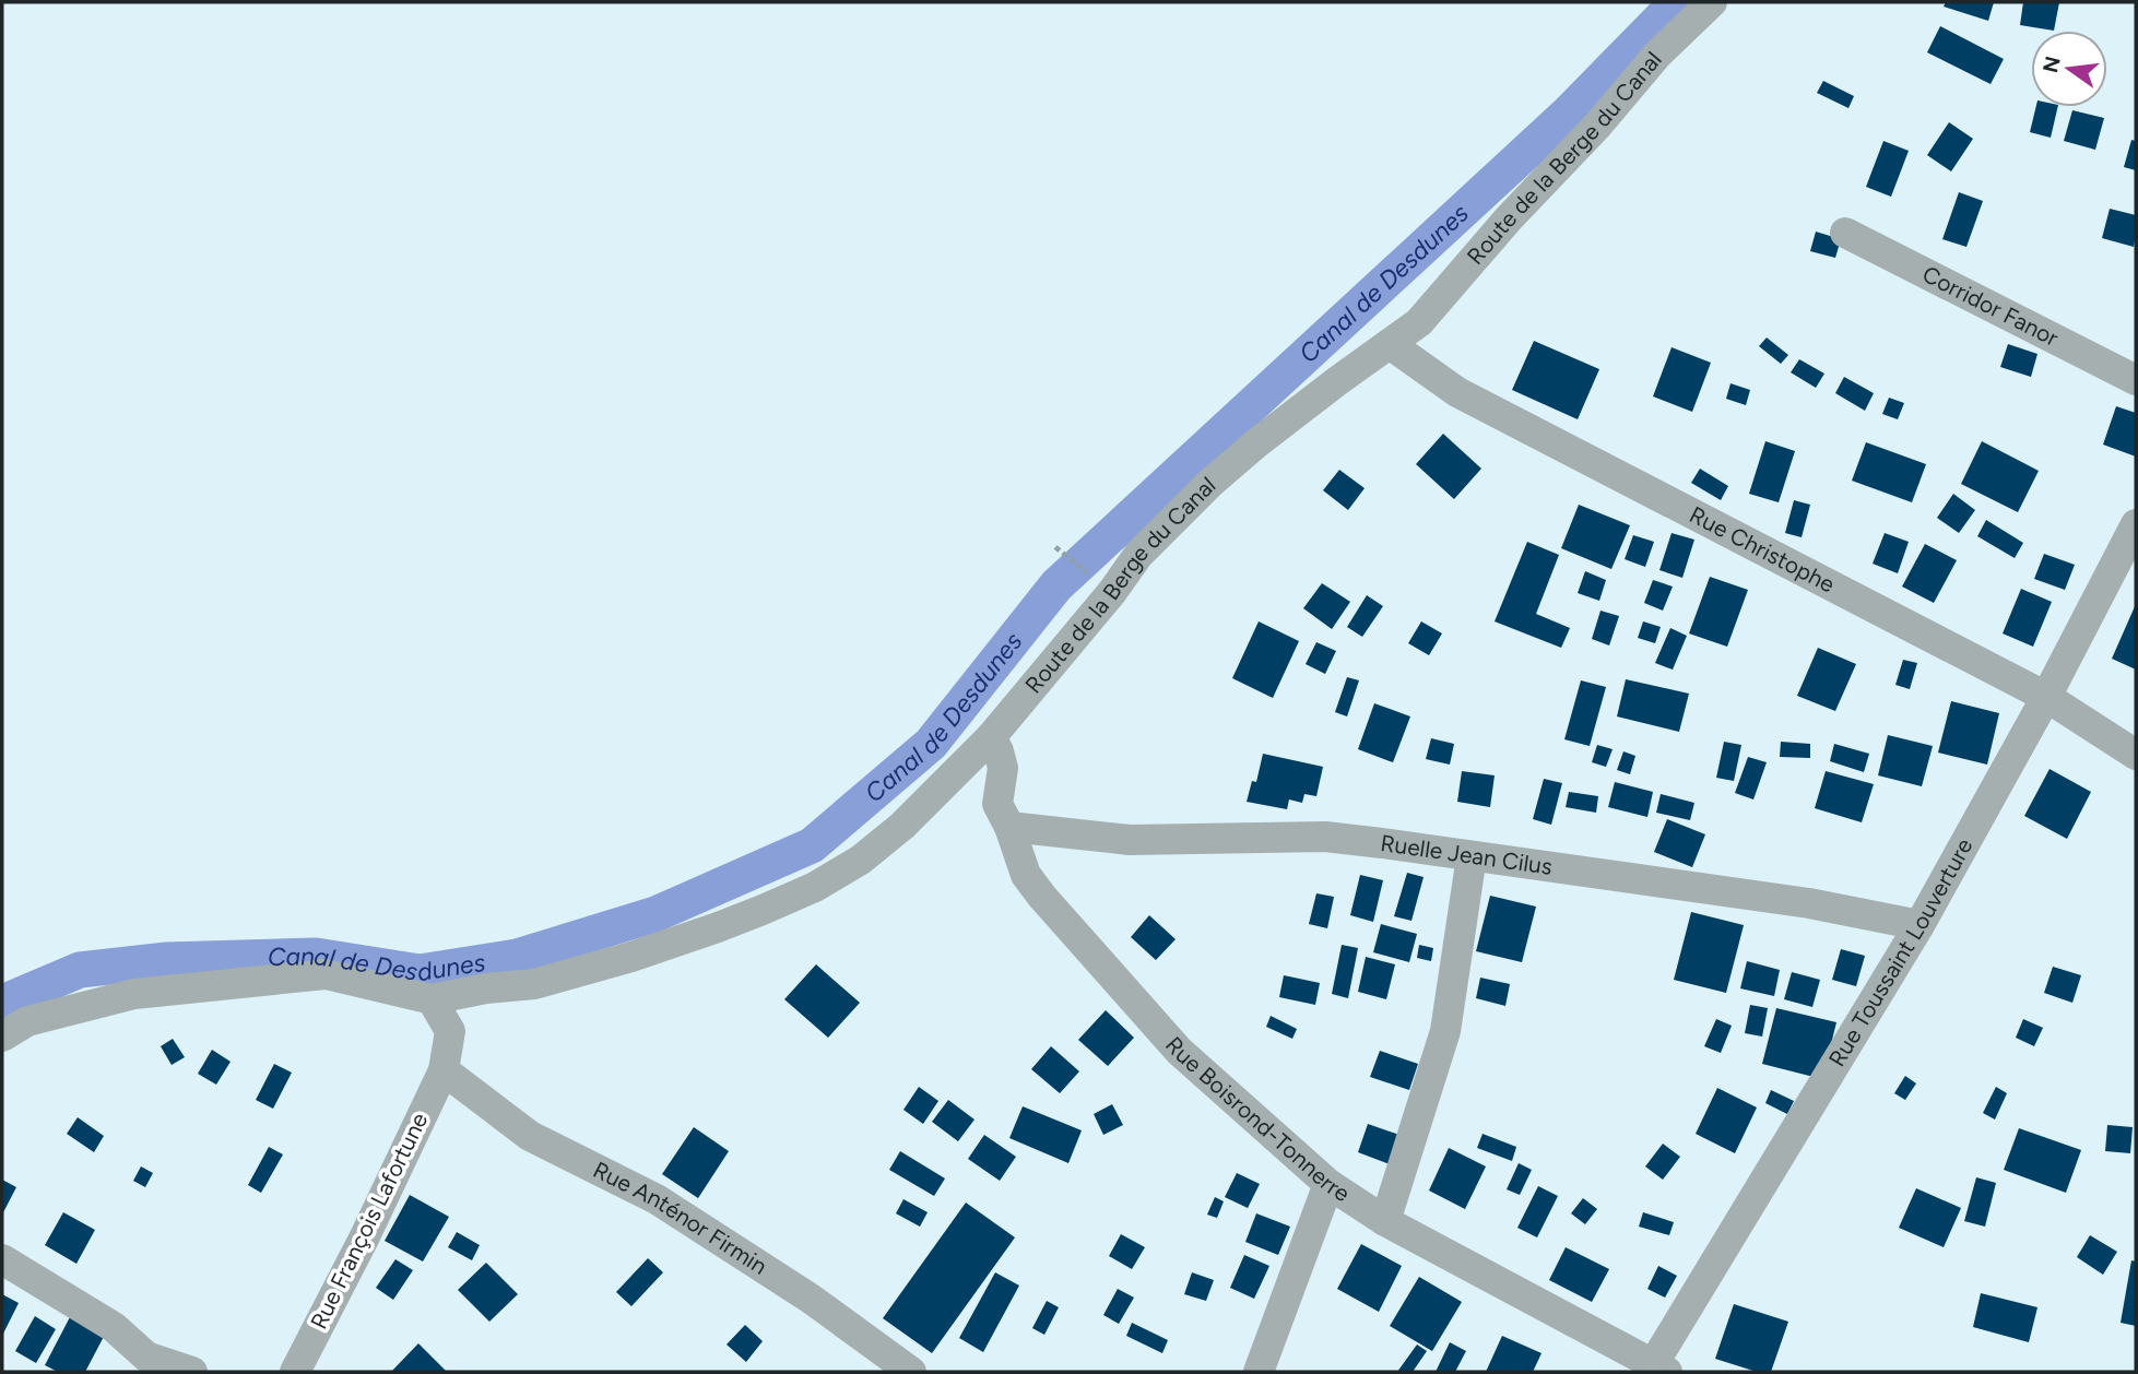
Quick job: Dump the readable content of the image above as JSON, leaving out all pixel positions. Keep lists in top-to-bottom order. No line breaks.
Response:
{"streets":{"street":["Route de la Berge du Canal","Corridor Fanor","Rue Christophe","Ruelle Jean Cilus","Rue Toussaint Louverture","Rue Boisrond-Tonnerre","Rue Anténor Firmin","Rue François Lafortune"]},"crossings":[["Route de la Berge du Canal","Rue Christophe"],["Route de la Berge du Canal","Rue Boisrond-Tonnerre"],["Rue Christophe","Rue Toussaint Louverture"],["Ruelle Jean Cilus","Rue Toussaint Louverture"],["Ruelle Jean Cilus","Rue Boisrond-Tonnerre"],["Rue Toussaint Louverture","Rue Boisrond-Tonnerre"],["Rue Anténor Firmin","Rue François Lafortune"]],"water":["Canal de Desdunes"],"north":"left"}
